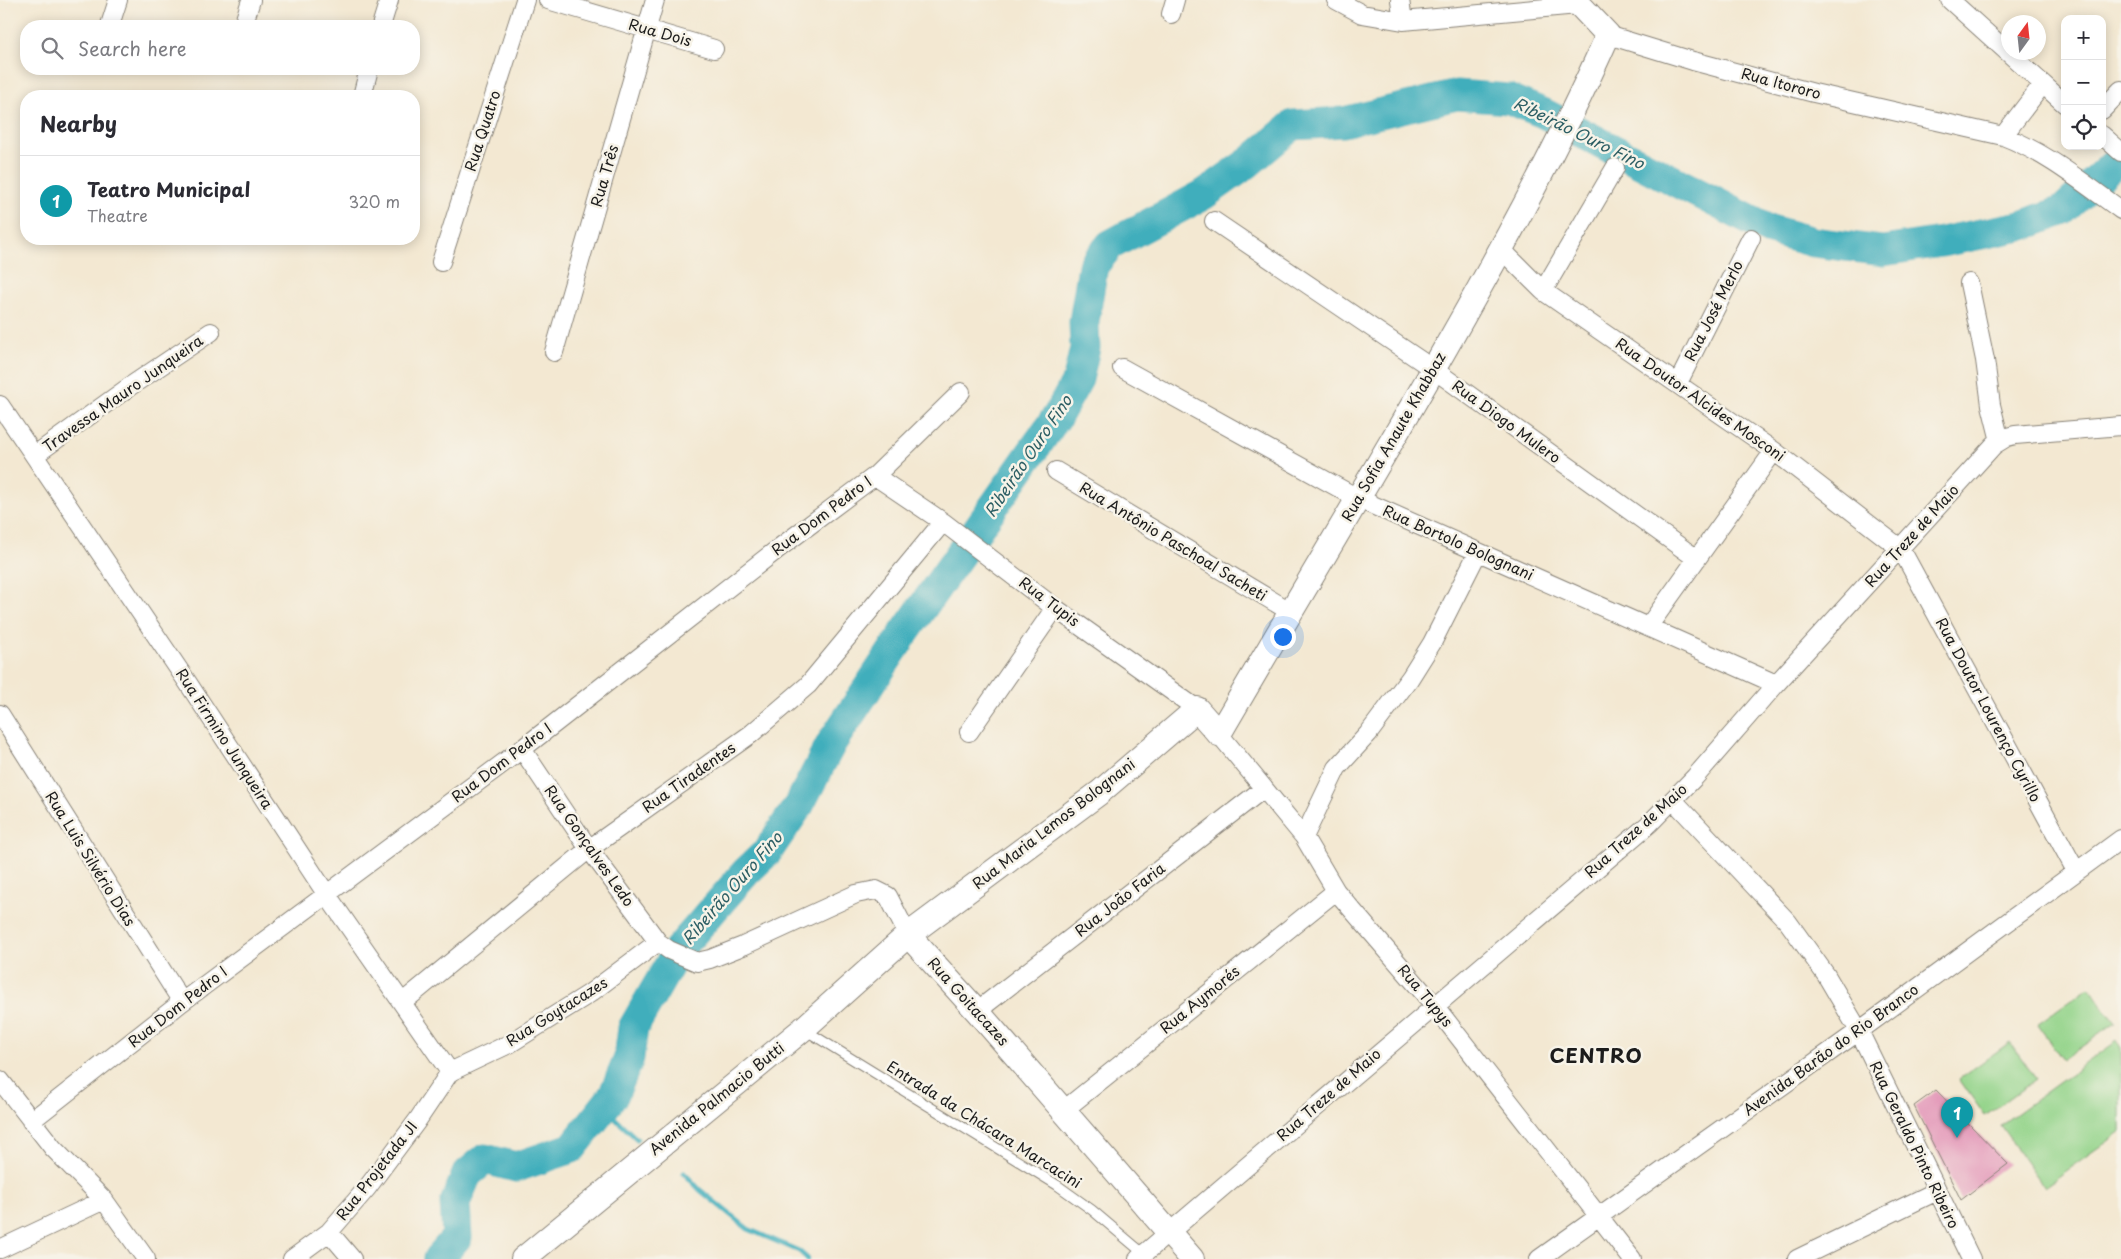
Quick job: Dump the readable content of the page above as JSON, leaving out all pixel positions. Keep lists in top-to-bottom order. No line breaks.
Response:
{"streets":{"street":["Rua Dois","Rua Itororo","Rua Quatro","Rua Três","Rua José Merlo","Travessa Mauro Junqueira","Rua Doutor Alcides Mosconi","Rua Diogo Mulero","Rua Sofia Anaute Khabbaz","Rua Dom Pedro I","Rua Treze de Maio","Rua Antônio Paschoal Sacheti","Rua Bortolo Bolognani","Rua Tupis","Rua Doutor Lourenço Cyrillo","Rua Firmino Junqueira","Rua Tiradentes","Rua Maria Lemos Bolognani","Rua Gonçalves Ledo","Rua Luis Silvério Dias","Rua João Faria","Rua Tupys","Rua Aymorés","Rua Goitacazes","Rua Goytacazes","Avenida Barão do Rio Branco","Avenida Palmacio Butti","Rua Geraldo Pinto Ribeiro","Rua Projetada JI"],"lane":["Entrada da Chácara Marcacini"]},"crossings":[["Rua Dois","Rua Três"],["Rua Itororo","Rua Sofia Anaute Khabbaz"],["Rua José Merlo","Rua Doutor Alcides Mosconi"],["Travessa Mauro Junqueira","Rua Firmino Junqueira"],["Rua Doutor Alcides Mosconi","Rua Sofia Anaute Khabbaz"],["Rua Doutor Alcides Mosconi","Rua Treze de Maio"],["Rua Doutor Alcides Mosconi","Rua Doutor Lourenço Cyrillo"],["Rua Diogo Mulero","Rua Sofia Anaute Khabbaz"],["Rua Sofia Anaute Khabbaz","Rua Antônio Paschoal Sacheti"],["Rua Sofia Anaute Khabbaz","Rua Bortolo Bolognani"],["Rua Sofia Anaute Khabbaz","Rua Tupis"],["Rua Sofia Anaute Khabbaz","Rua Tupys"],["Rua Dom Pedro I","Rua Tupis"],["Rua Dom Pedro I","Rua Firmino Junqueira"],["Rua Dom Pedro I","Rua Gonçalves Ledo"],["Rua Dom Pedro I","Rua Luis Silvério Dias"],["Rua Treze de Maio","Rua Bortolo Bolognani"],["Rua Treze de Maio","Rua Doutor Lourenço Cyrillo"],["Rua Treze de Maio","Rua Tupys"],["Rua Treze de Maio","Rua Goitacazes"],["Rua Treze de Maio","Entrada da Chácara Marcacini"],["Rua Treze de Maio","Rua Geraldo Pinto Ribeiro"],["Rua Tupis","Rua Tiradentes"],["Rua Tupis","Rua Maria Lemos Bolognani"],["Rua Tupis","Rua Tupys"],["Rua Doutor Lourenço Cyrillo","Avenida Barão do Rio Branco"],["Rua Firmino Junqueira","Rua Tiradentes"],["Rua Firmino Junqueira","Rua Goytacazes"],["Rua Firmino Junqueira","Rua Projetada JI"],["Rua Tiradentes","Rua Gonçalves Ledo"],["Rua Maria Lemos Bolognani","Rua Goitacazes"],["Rua Maria Lemos Bolognani","Avenida Palmacio Butti"],["Rua Gonçalves Ledo","Rua Goitacazes"],["Rua Gonçalves Ledo","Rua Goytacazes"],["Rua João Faria","Rua Tupys"],["Rua João Faria","Rua Goitacazes"],["Rua Tupys","Rua Aymorés"],["Rua Tupys","Avenida Barão do Rio Branco"],["Rua Aymorés","Rua Goitacazes"],["Rua Goitacazes","Rua Goytacazes"],["Rua Goitacazes","Avenida Palmacio Butti"],["Rua Goytacazes","Rua Projetada JI"],["Avenida Barão do Rio Branco","Rua Geraldo Pinto Ribeiro"],["Avenida Palmacio Butti","Entrada da Chácara Marcacini"]],"districts":["CENTRO"],"water":["Ribeirão Ouro Fino"],"north":"top","page":{"map_buttons":["+","−"],"search":"Search here","heading":"Nearby","list":[{"mark":"1","name":"Teatro Municipal","note":"Theatre","value":"320 m"}],"pins":"1"}}
